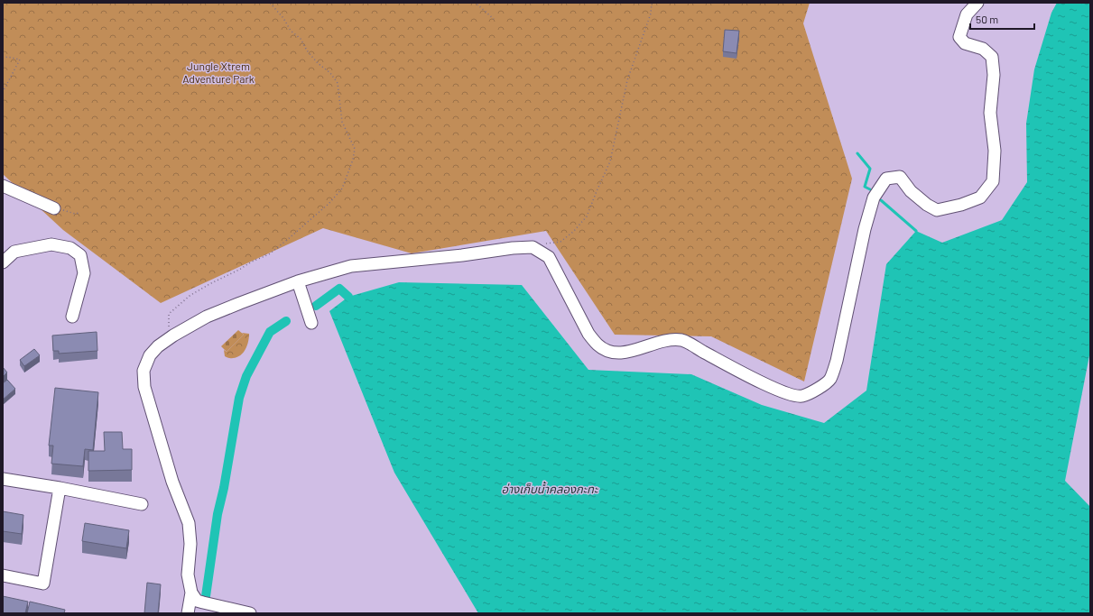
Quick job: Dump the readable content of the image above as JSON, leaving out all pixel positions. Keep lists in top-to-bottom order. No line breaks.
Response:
{"water":["อ่างเก็บน้ำคลองกะทะ"],"parks":["Jungle Xtrem Adventure Park"],"scale_bar":"50 m"}
